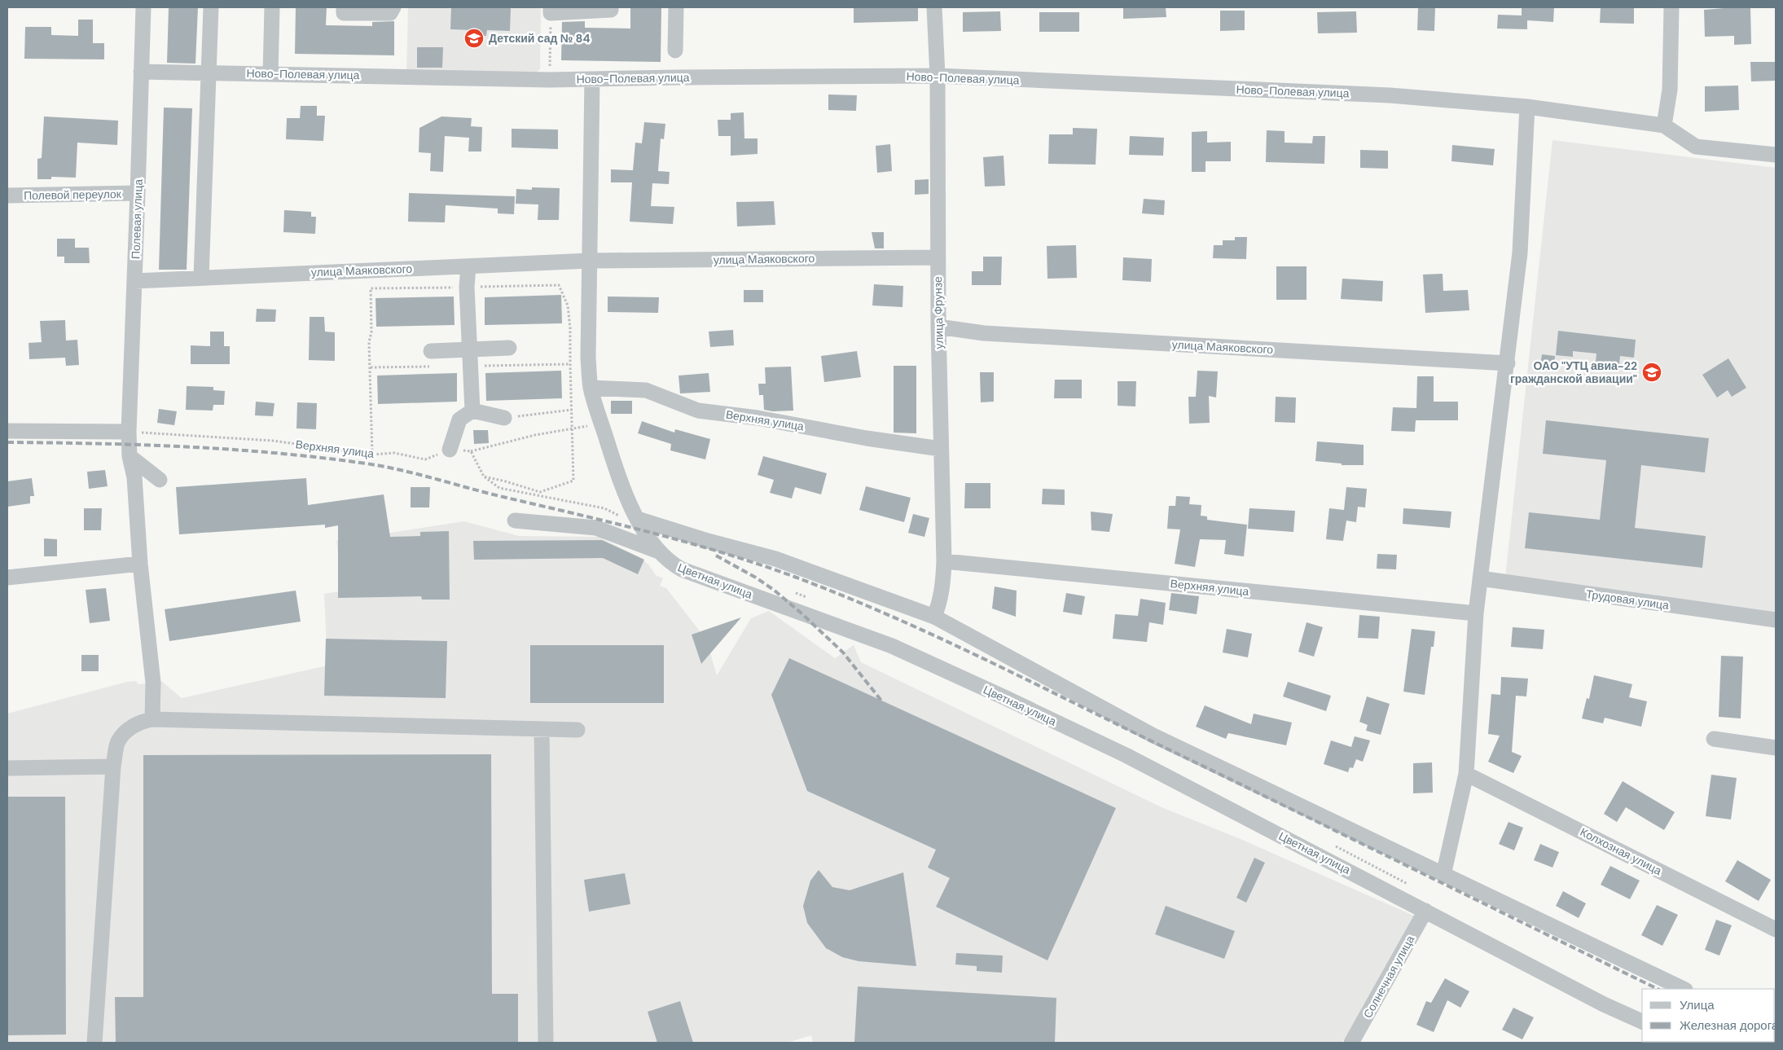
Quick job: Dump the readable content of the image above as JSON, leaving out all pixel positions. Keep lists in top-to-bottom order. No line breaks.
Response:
{"streets":{"street":["Ново-Полевая улица","Полевой переулок","Полевая улица","улица Маяковского","улица Фрунзе","Верхняя улица","Цветная улица","Трудовая улица","Колхозная улица","Солнечная улица"]},"crossings":[["Ново-Полевая улица","Полевая улица"],["Ново-Полевая улица","улица Фрунзе"],["Полевой переулок","Полевая улица"],["Полевая улица","улица Маяковского"],["Полевая улица","Верхняя улица"],["улица Маяковского","улица Фрунзе"],["улица Маяковского","Цветная улица"],["улица Фрунзе","Верхняя улица"],["Верхняя улица","Цветная улица"],["Цветная улица","Солнечная улица"]],"places":{"school or university":["Детский сад № 84","ОАО \"УТЦ авиа-22 гражданской авиации\""]},"legend":["Улица","Железная дорога"]}
